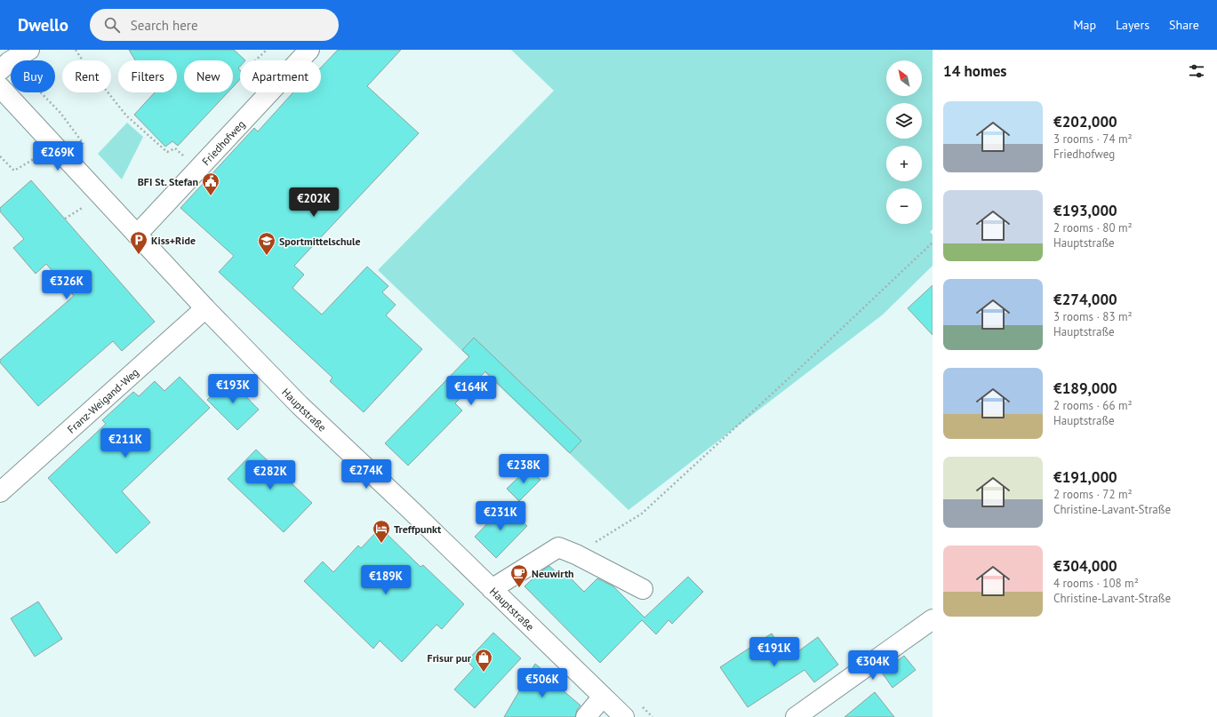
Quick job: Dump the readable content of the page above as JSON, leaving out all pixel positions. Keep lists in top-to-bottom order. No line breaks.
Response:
{"streets":{"main road":["Friedhofweg","Franz-Weigand-Weg","Hauptstraße"]},"crossings":[["Friedhofweg","Hauptstraße"],["Franz-Weigand-Weg","Hauptstraße"]],"places":{"public building":["BFI St. Stefan"],"parking":["Kiss+Ride"],"school or university":["Sportmittelschule"],"hotel":["Treffpunkt"],"cafe":["Neuwirth"],"shop":["Frisur pur"]},"north":"top left","page":{"header":"Dwello","search":"Search here","nav":["Map","Layers","Share"],"heading":"14 homes","map_buttons":["+","−"],"chip":["Buy","Rent","Filters","New","Apartment"],"list":[{"name":"€202,000","note":"3 rooms · 74 m² · Friedhofweg"},{"name":"€193,000","note":"2 rooms · 80 m² · Hauptstraße"},{"name":"€274,000","note":"3 rooms · 83 m² · Hauptstraße"},{"name":"€189,000","note":"2 rooms · 66 m² · Hauptstraße"},{"name":"€191,000","note":"2 rooms · 72 m² · Christine-Lavant-Straße"},{"name":"€304,000","note":"4 rooms · 108 m² · Christine-Lavant-Straße"}],"price":["€269K","€202K","€326K","€193K","€164K","€211K","€238K","€274K","€282K","€231K","€189K","€191K","€304K","€506K"]}}
